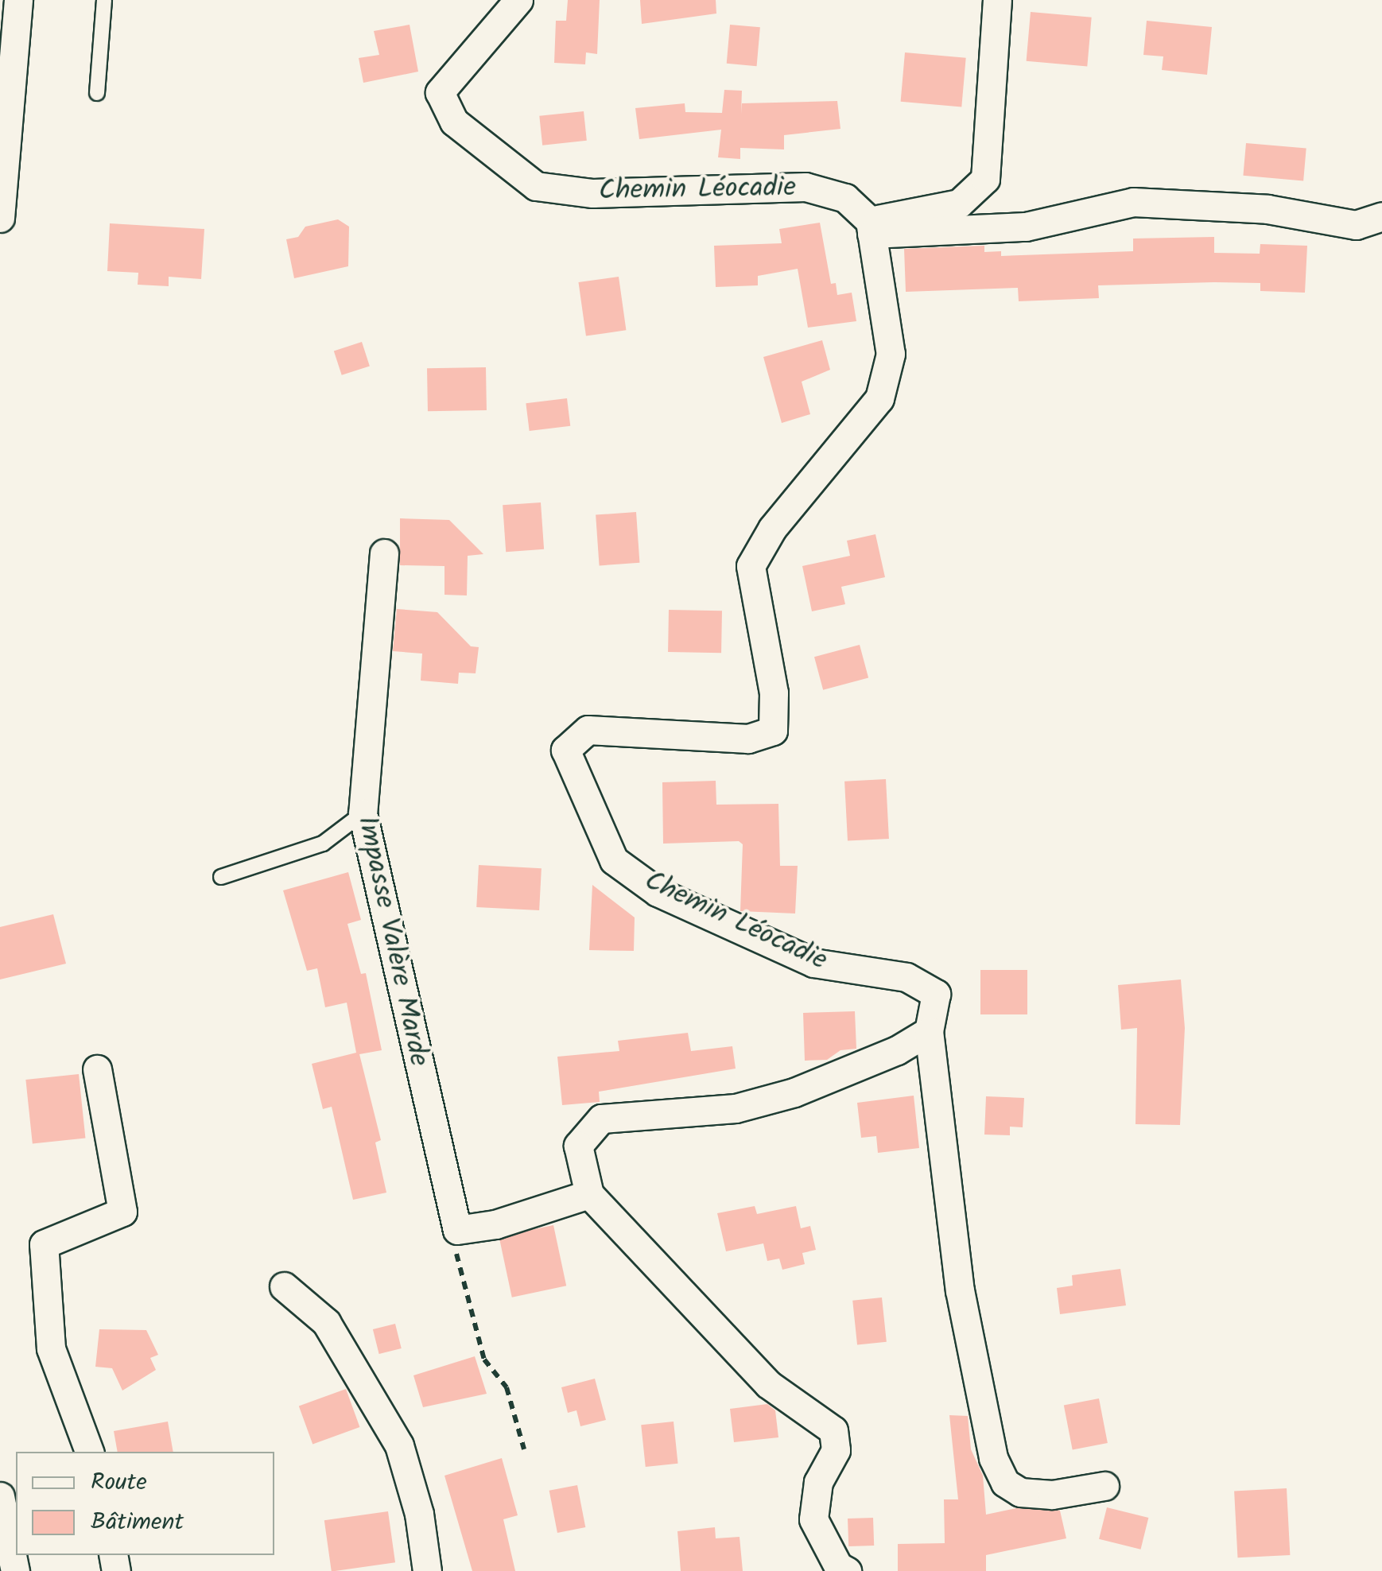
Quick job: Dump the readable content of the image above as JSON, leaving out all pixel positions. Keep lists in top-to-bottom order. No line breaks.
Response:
{"streets":{"street":["Chemin Léocadie","Impasse Valère Marde"]},"legend":["Route","Bâtiment"]}
